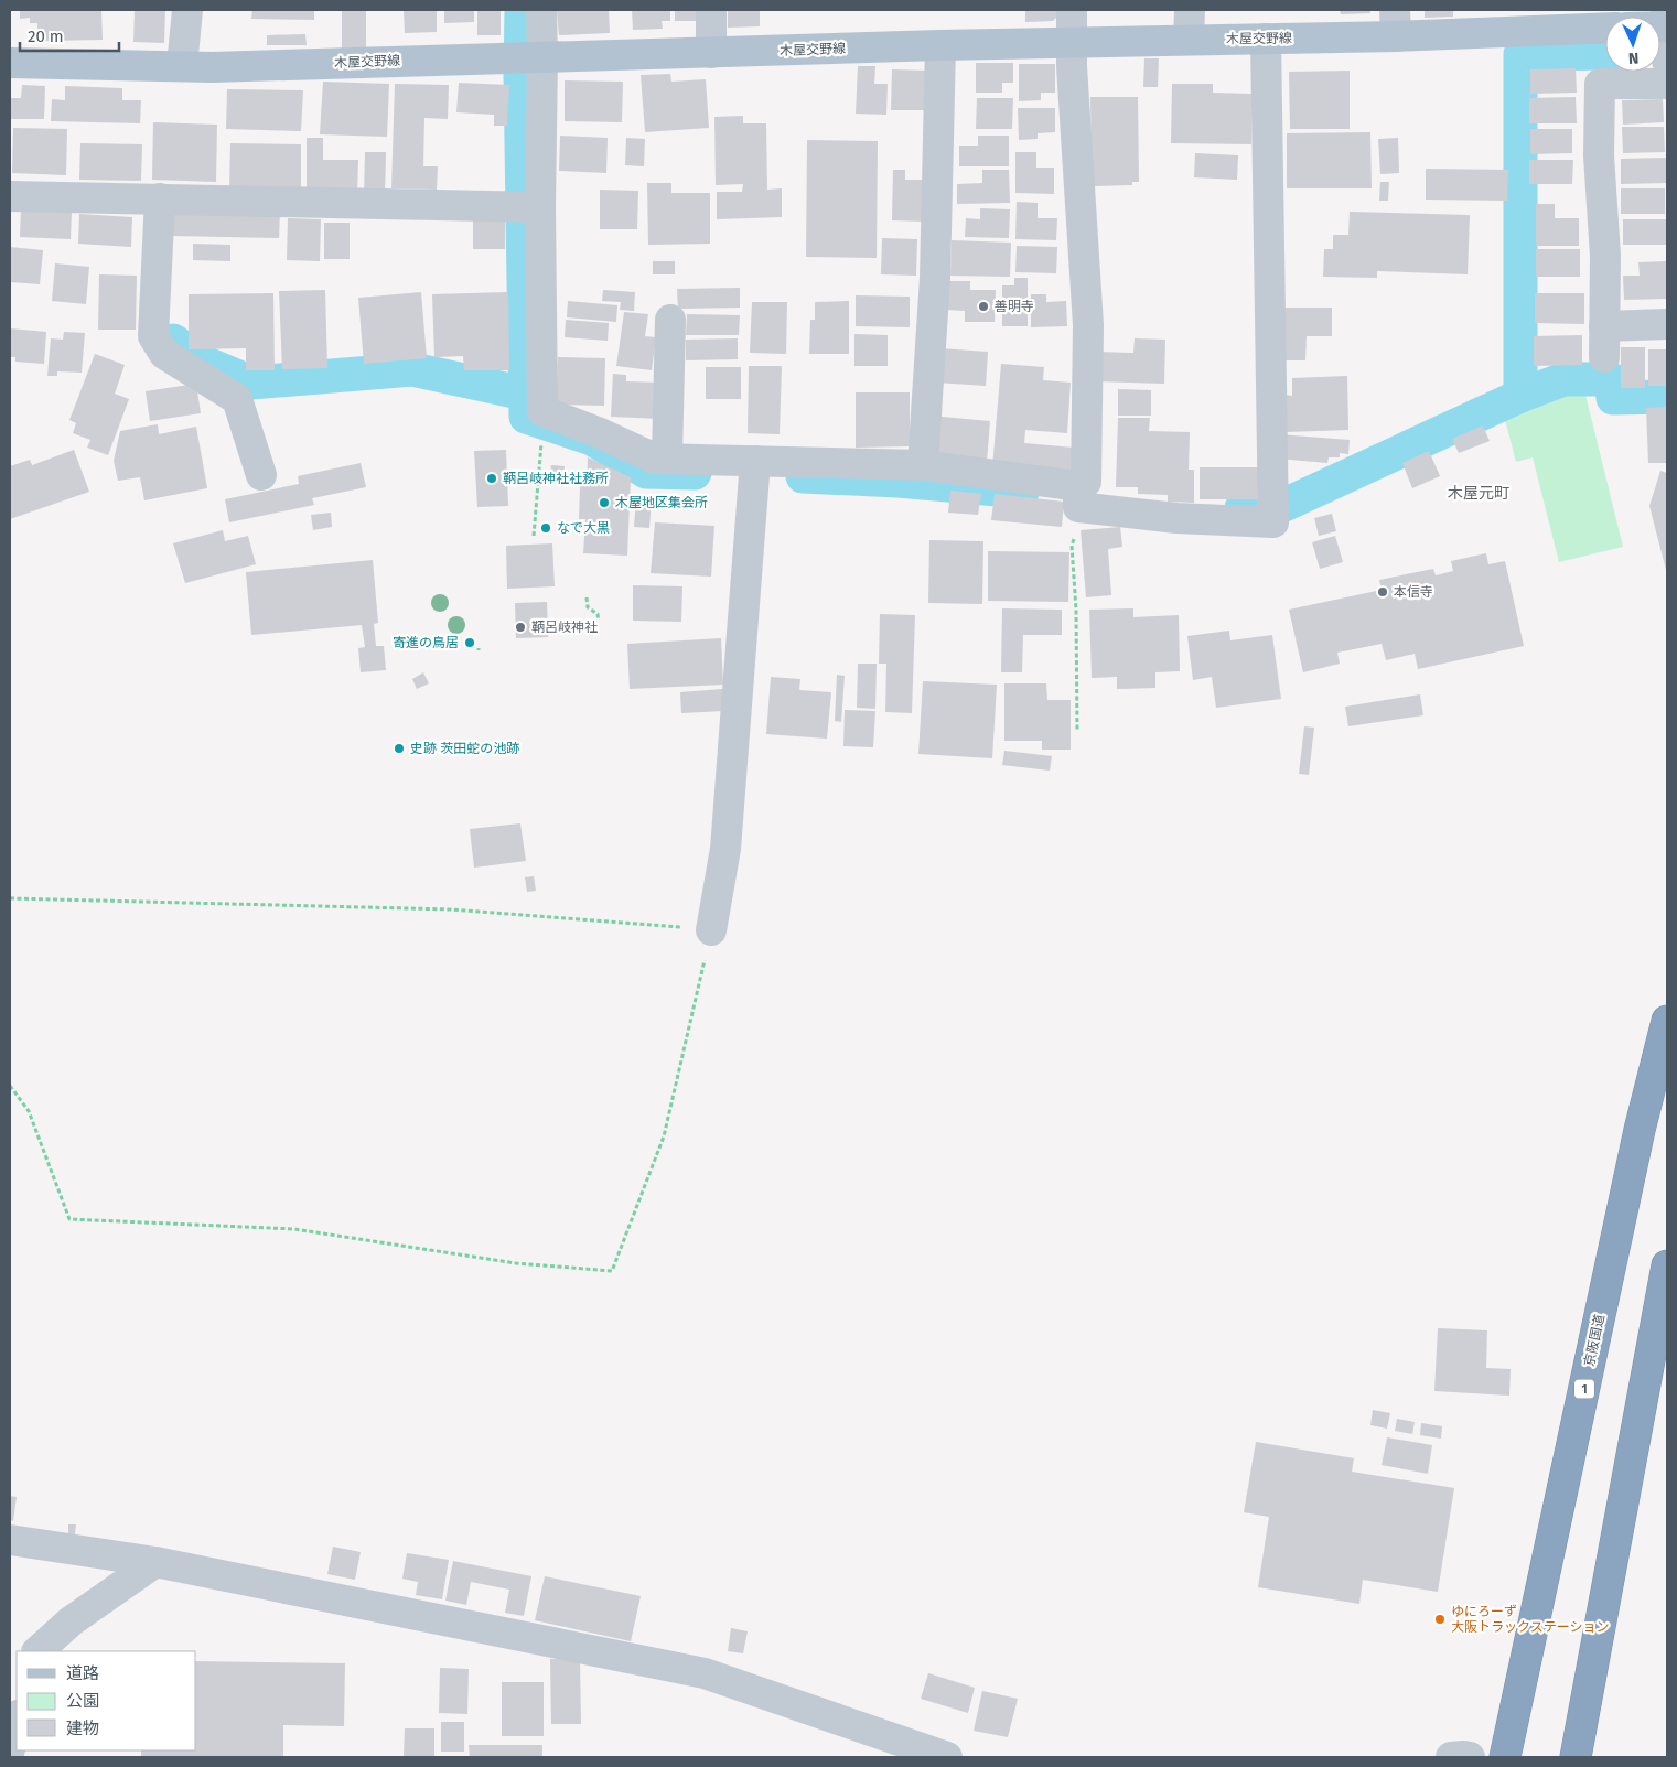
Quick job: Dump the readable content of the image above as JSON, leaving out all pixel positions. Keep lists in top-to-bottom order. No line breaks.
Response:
{"streets":{"highway":["京阪国道","1"],"main road":["木屋交野線"]},"districts":["木屋元町"],"places":["善明寺","鞆呂岐神社社務所","木屋地区集会所","なで大黒","本信寺","鞆呂岐神社","寄進の鳥居","史跡 茨田蛇の池跡","ゆにろーず 大阪トラックステーション"],"legend":["道路","公園","建物"],"scale_bar":"20 m","north":"bottom"}
